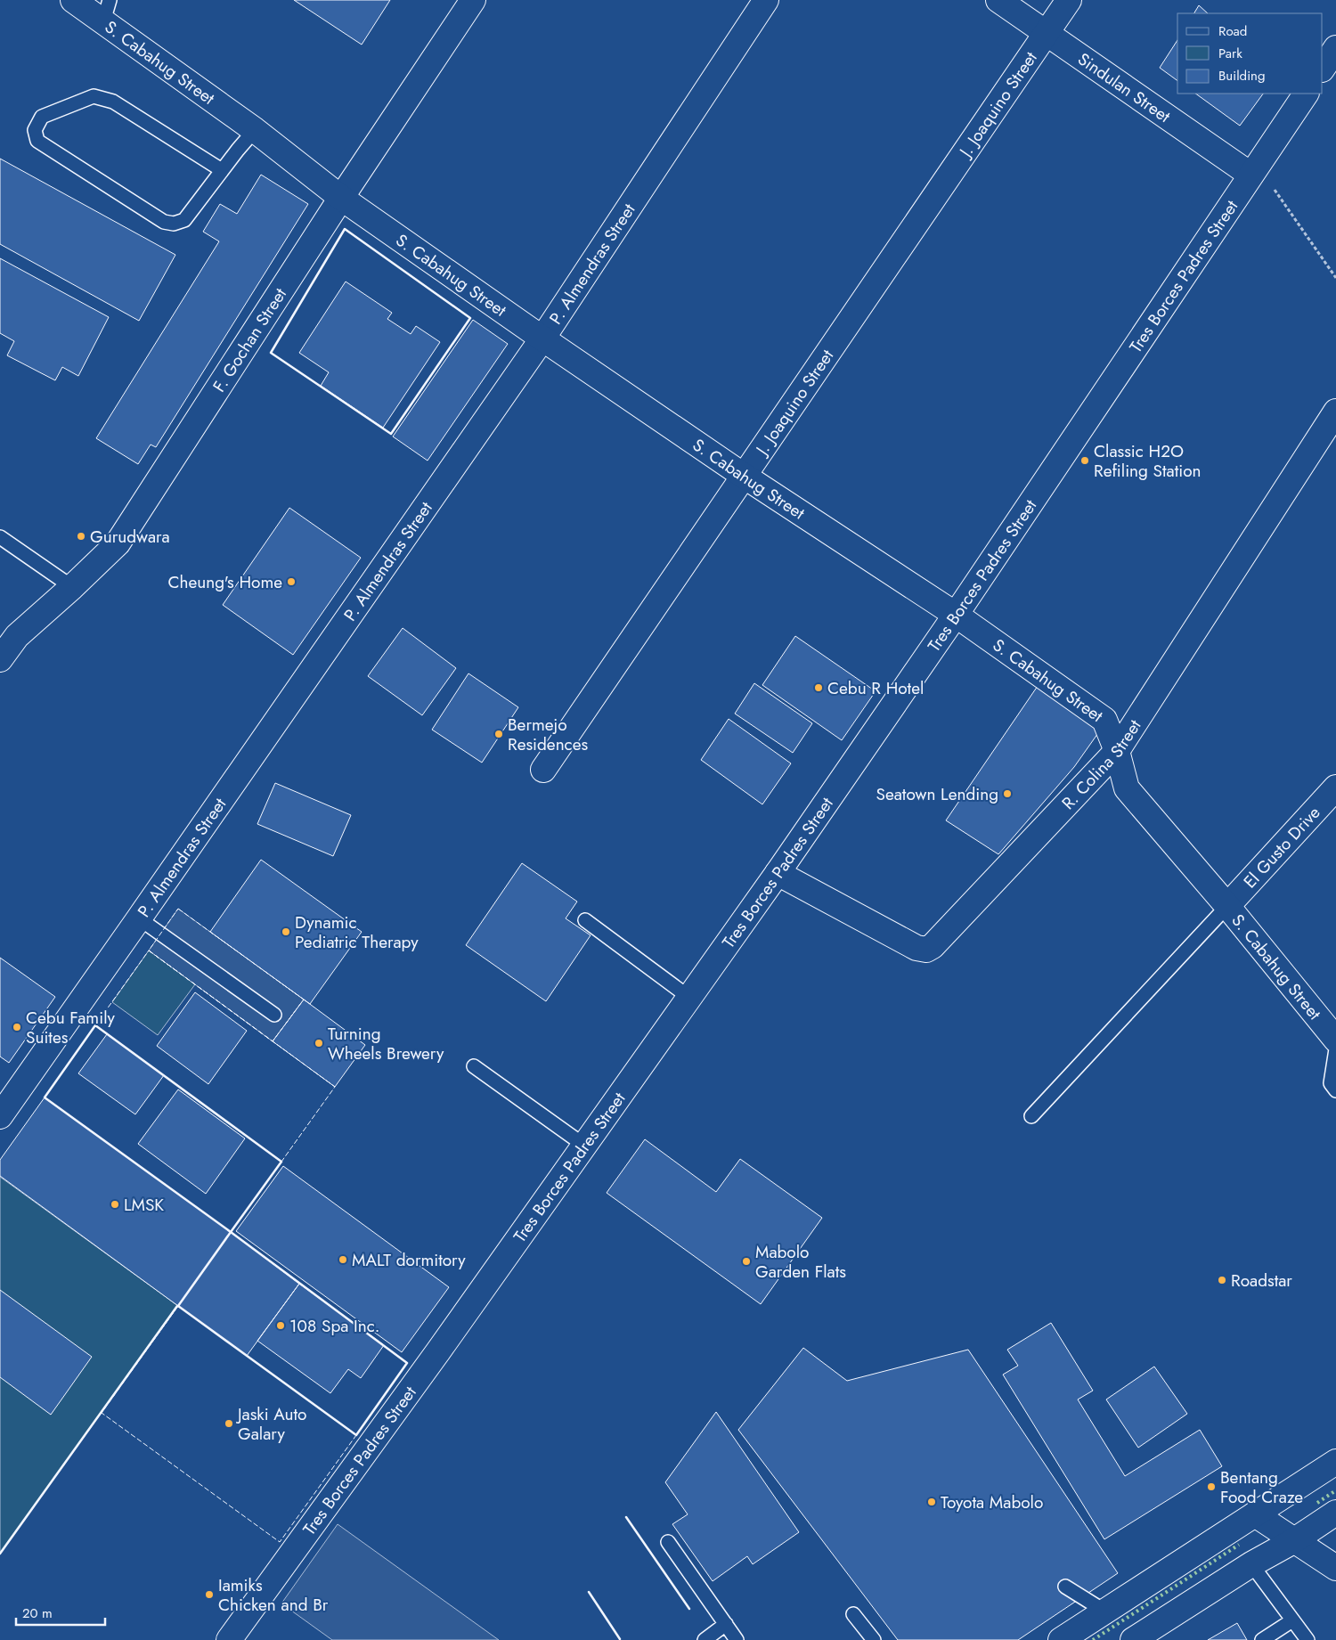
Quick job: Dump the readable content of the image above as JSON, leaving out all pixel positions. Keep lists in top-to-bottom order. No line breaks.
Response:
{"streets":{"street":["S. Cabahug Street","Sindulan Street","J. Joaquino Street","P. Almendras Street","Tres Borces Padres Street","F. Gochan Street","R. Colina Street","El Gusto Drive"]},"crossings":[["S. Cabahug Street","J. Joaquino Street"],["S. Cabahug Street","P. Almendras Street"],["S. Cabahug Street","Tres Borces Padres Street"],["S. Cabahug Street","F. Gochan Street"],["S. Cabahug Street","R. Colina Street"],["S. Cabahug Street","El Gusto Drive"],["Sindulan Street","J. Joaquino Street"],["Sindulan Street","Tres Borces Padres Street"],["Tres Borces Padres Street","R. Colina Street"]],"places":["Classic H2O Refiling Station","Gurudwara","Cheung's Home","Cebu R Hotel","Bermejo Residences","Seatown Lending","Dynamic Pediatric Therapy","Cebu Family Suites","Turning Wheels Brewery","LMSK","MALT dormitory","Mabolo Garden Flats","Roadstar","108 Spa Inc.","Jaski Auto Galary","Bentang Food Craze","Toyota Mabolo","Iamiks Chicken and Br"],"legend":["Road","Park","Building"],"scale_bar":"20 m"}
